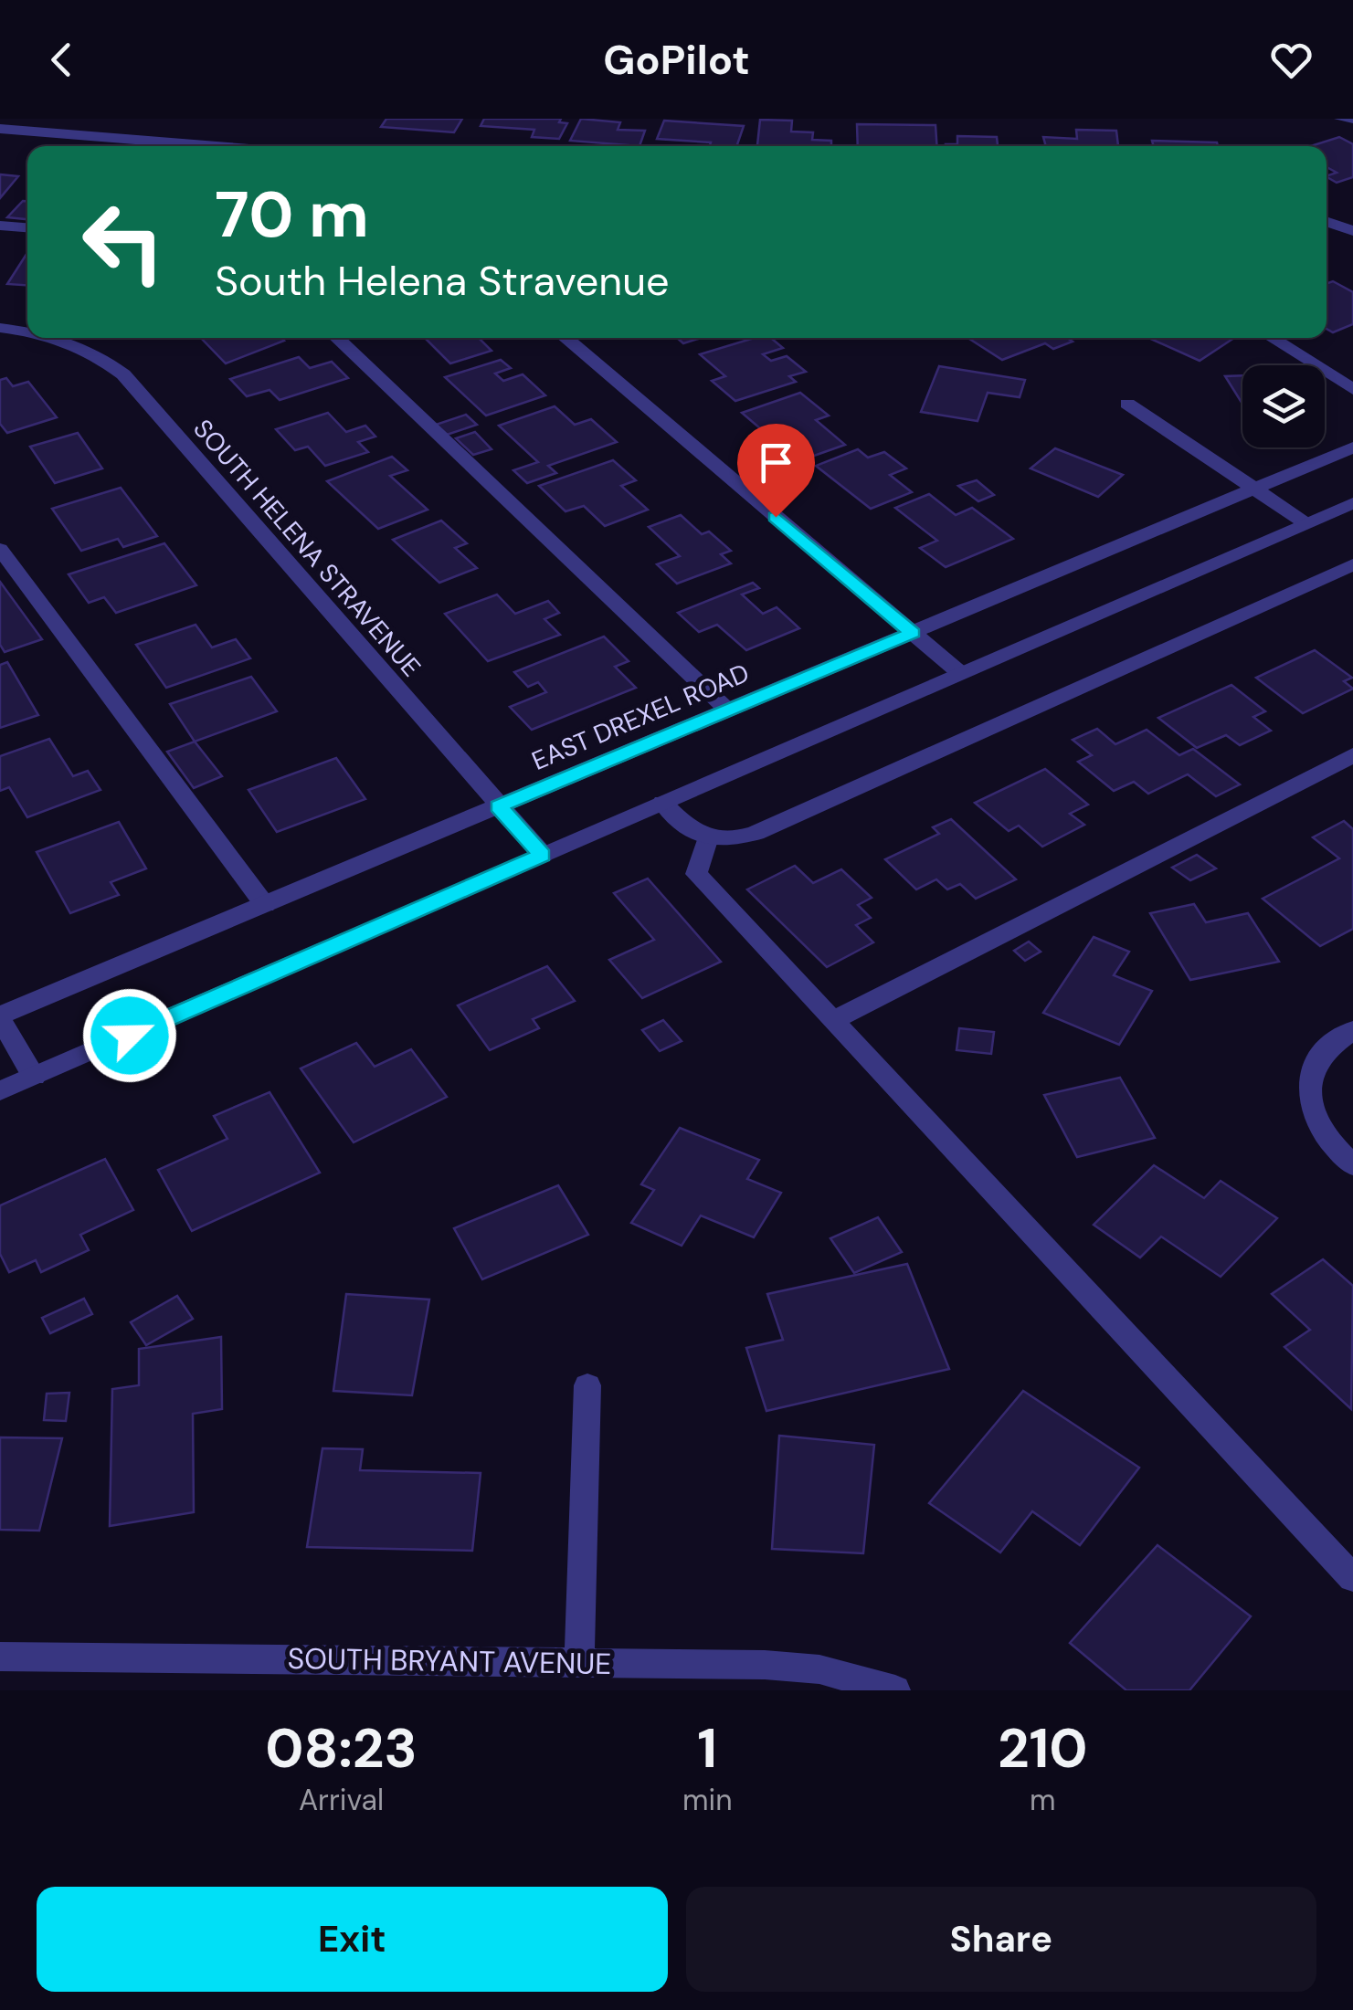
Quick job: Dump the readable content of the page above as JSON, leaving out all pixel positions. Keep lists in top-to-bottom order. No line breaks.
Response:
{"streets":{"street":["SOUTH HELENA STRAVENUE","EAST DREXEL ROAD","SOUTH BRYANT AVENUE"]},"crossings":[["SOUTH HELENA STRAVENUE","EAST DREXEL ROAD"]],"page":{"header":"GoPilot","turn":["70 m","South Helena Stravenue"],"eta":["08:23","Arrival","1","min","210","m"],"buttons":["Exit","Share"]}}
